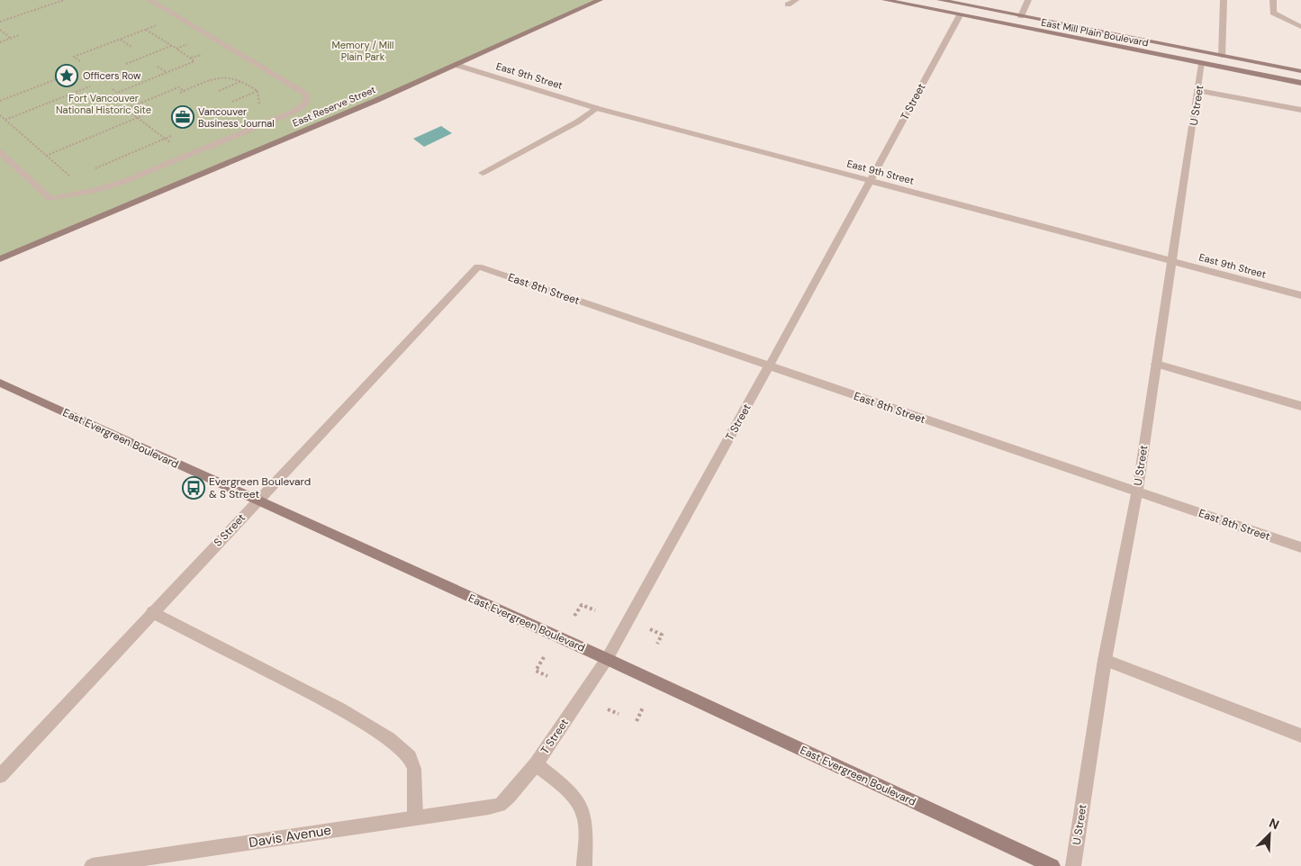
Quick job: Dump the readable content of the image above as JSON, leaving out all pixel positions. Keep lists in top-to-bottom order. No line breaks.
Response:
{"streets":{"street":["East Mill Plain Boulevard","East 9th Street","T Street","U Street","East Reserve Street","East 8th Street","East Evergreen Boulevard","S Street","Davis Avenue"]},"crossings":[["East Mill Plain Boulevard","T Street"],["East Mill Plain Boulevard","U Street"],["East 9th Street","T Street"],["East 9th Street","U Street"],["East 9th Street","East Reserve Street"],["T Street","East 8th Street"],["T Street","East Evergreen Boulevard"],["T Street","Davis Avenue"],["U Street","East 8th Street"],["East 8th Street","S Street"],["East Evergreen Boulevard","S Street"]],"parks":["Memory / Mill Plain Park","Fort Vancouver National Historic Site"],"places":{"place":["Officers Row"],"office":["Vancouver Business Journal"],"bus stop":["Evergreen Boulevard & S Street"]},"north":"top right"}
